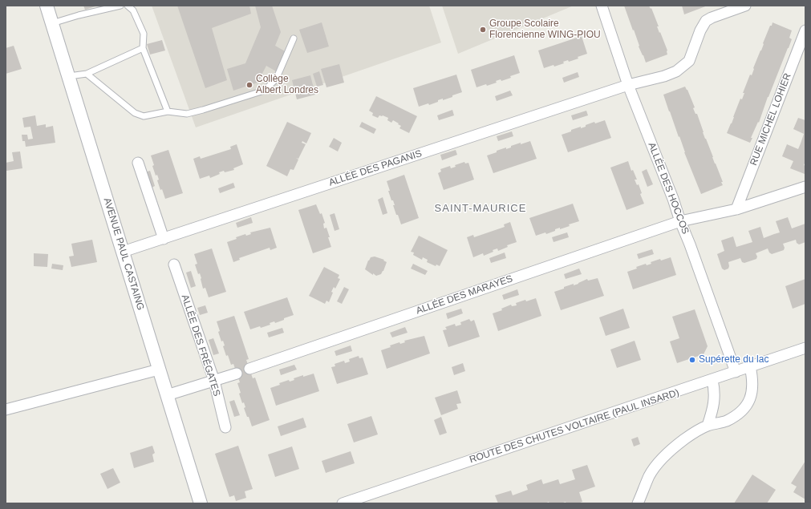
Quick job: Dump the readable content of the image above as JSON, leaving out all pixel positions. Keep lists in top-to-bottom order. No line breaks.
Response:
{"streets":{"street":["RUE MICHEL LOHIER","ALLÉE DES PAGANIS","ALLÉE DES HOCCOS","AVENUE PAUL CASTAING","ALLÉE DES MARAYES","ALLÉE DES FRÉGATES","ROUTE DES CHUTES VOLTAIRE (PAUL INSARD)"]},"crossings":[["RUE MICHEL LOHIER","ALLÉE DES MARAYES"],["ALLÉE DES PAGANIS","ALLÉE DES HOCCOS"],["ALLÉE DES PAGANIS","AVENUE PAUL CASTAING"],["ALLÉE DES HOCCOS","ALLÉE DES MARAYES"],["ALLÉE DES HOCCOS","ROUTE DES CHUTES VOLTAIRE (PAUL INSARD)"]],"districts":["SAINT-MAURICE"],"places":["Groupe Scolaire Florencienne WING-PIOU","Collège Albert Londres","Supérette du lac"]}
